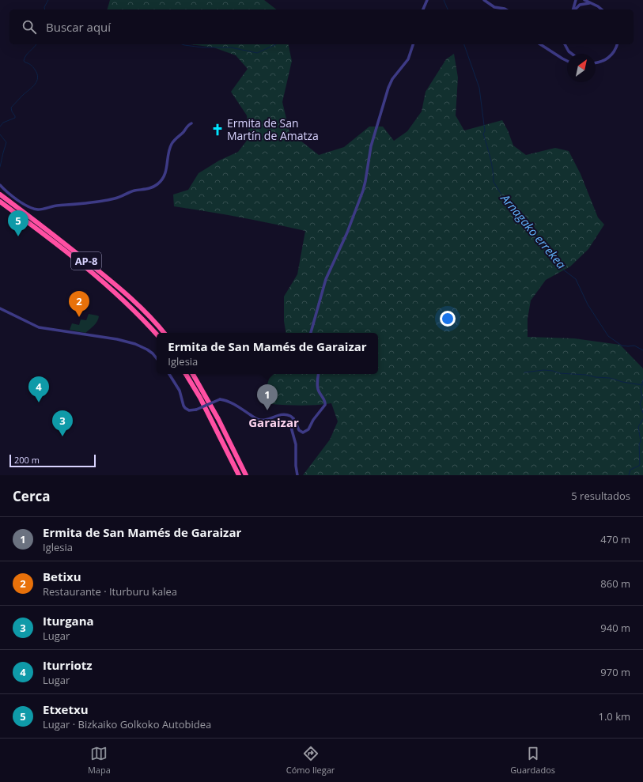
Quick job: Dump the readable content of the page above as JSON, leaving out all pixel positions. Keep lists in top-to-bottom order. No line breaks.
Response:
{"streets":{"highway":["AP-8"]},"districts":["Garaizar"],"water":["Arnagako errekea"],"places":{"church":["Ermita de San Martín de Amatza"]},"scale_bar":"200 m","north":"top right","page":{"search":"Buscar aquí","pins":["5","2","4","1","3"],"popup":["Ermita de San Mamés de Garaizar","Iglesia"],"scale":"200 m","heading":["Cerca","5 resultados"],"list":[{"mark":"1","name":"Ermita de San Mamés de Garaizar","note":"Iglesia","value":"470 m"},{"mark":"2","name":"Betixu","note":"Restaurante · Iturburu kalea","value":"860 m"},{"mark":"3","name":"Iturgana","note":"Lugar","value":"940 m"},{"mark":"4","name":"Iturriotz","note":"Lugar","value":"970 m"},{"mark":"5","name":"Etxetxu","note":"Lugar · Bizkaiko Golkoko Autobidea","value":"1.0 km"}],"nav":["Mapa","Cómo llegar","Guardados"]}}
